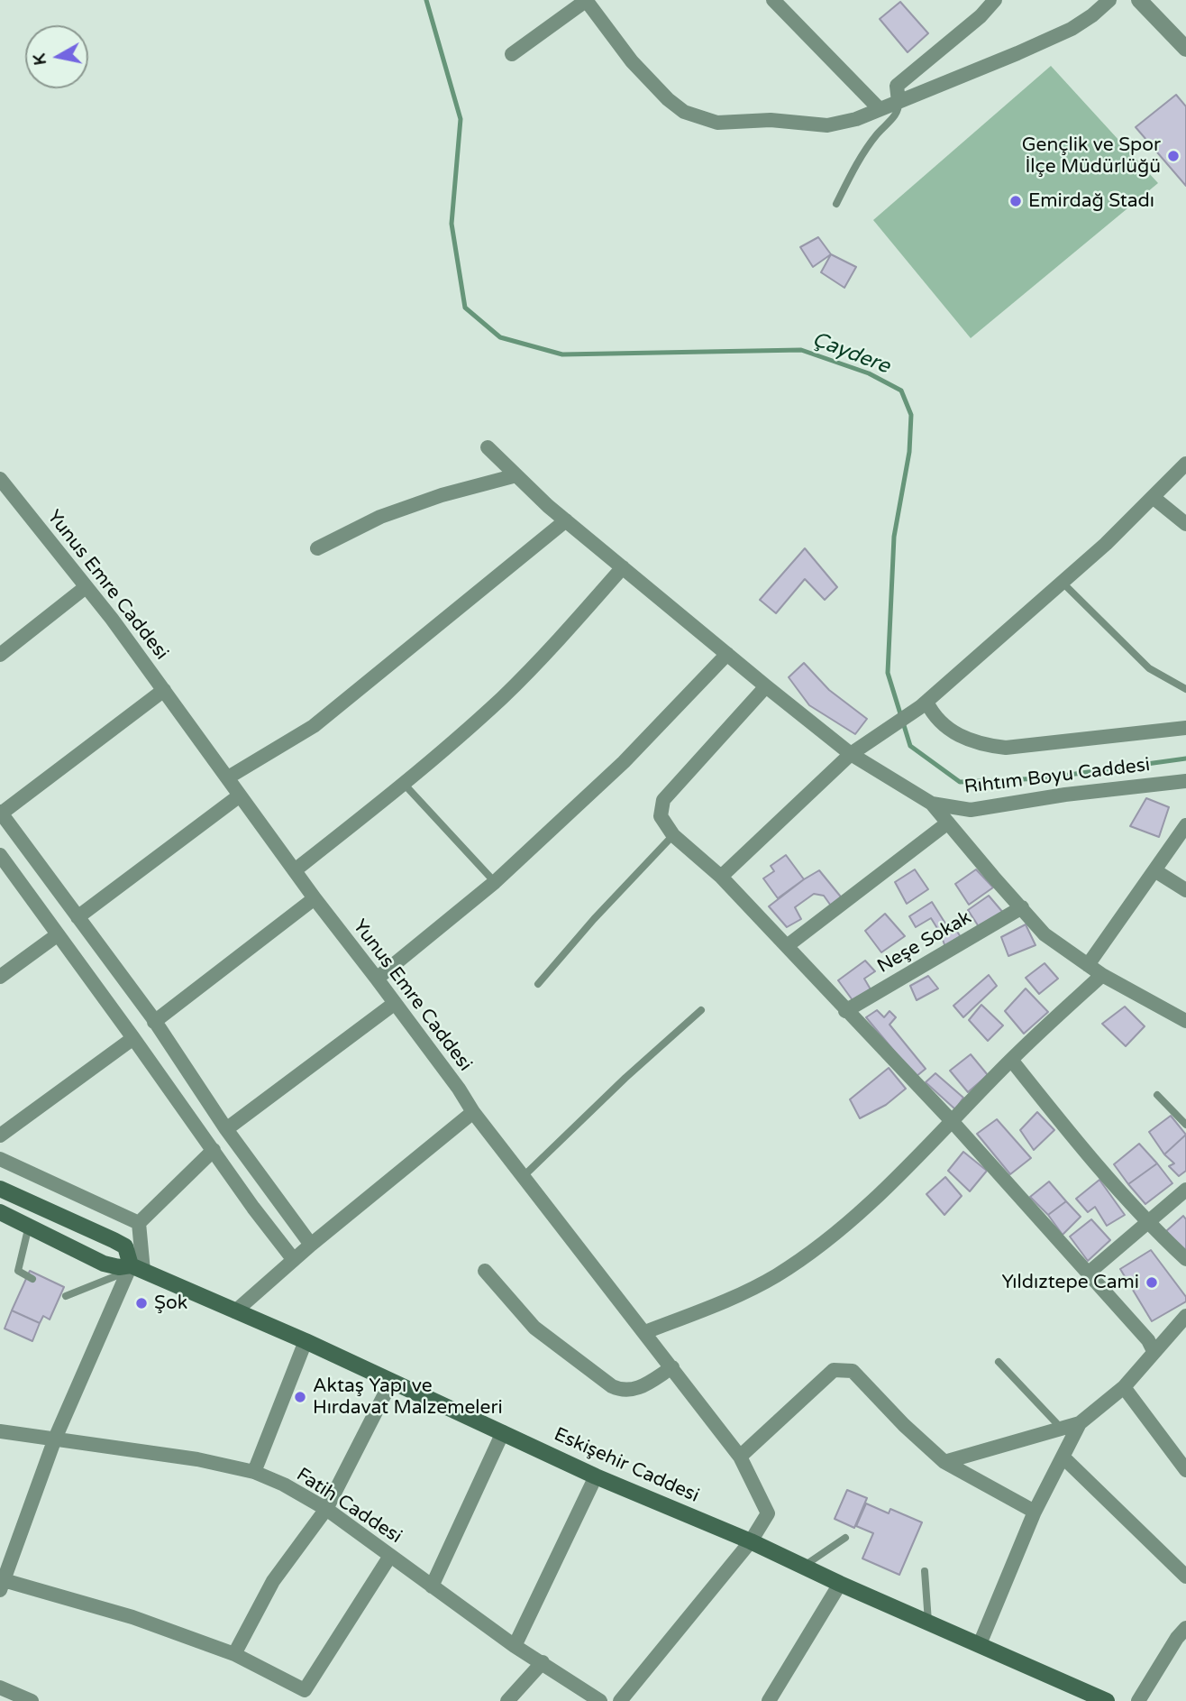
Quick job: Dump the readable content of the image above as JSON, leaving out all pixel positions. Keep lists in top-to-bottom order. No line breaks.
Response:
{"streets":{"main road":["Eskişehir Caddesi"],"street":["Yunus Emre Caddesi","Rıhtım Boyu Caddesi","Neşe Sokak","Fatih Caddesi"]},"crossings":[["Yunus Emre Caddesi","Eskişehir Caddesi"]],"water":["Çaydere"],"places":["Gençlik ve Spor İlçe Müdürlüğü","Emirdağ Stadı","Yıldıztepe Cami","Şok","Aktaş Yapı ve Hırdavat Malzemeleri"],"north":"left"}
